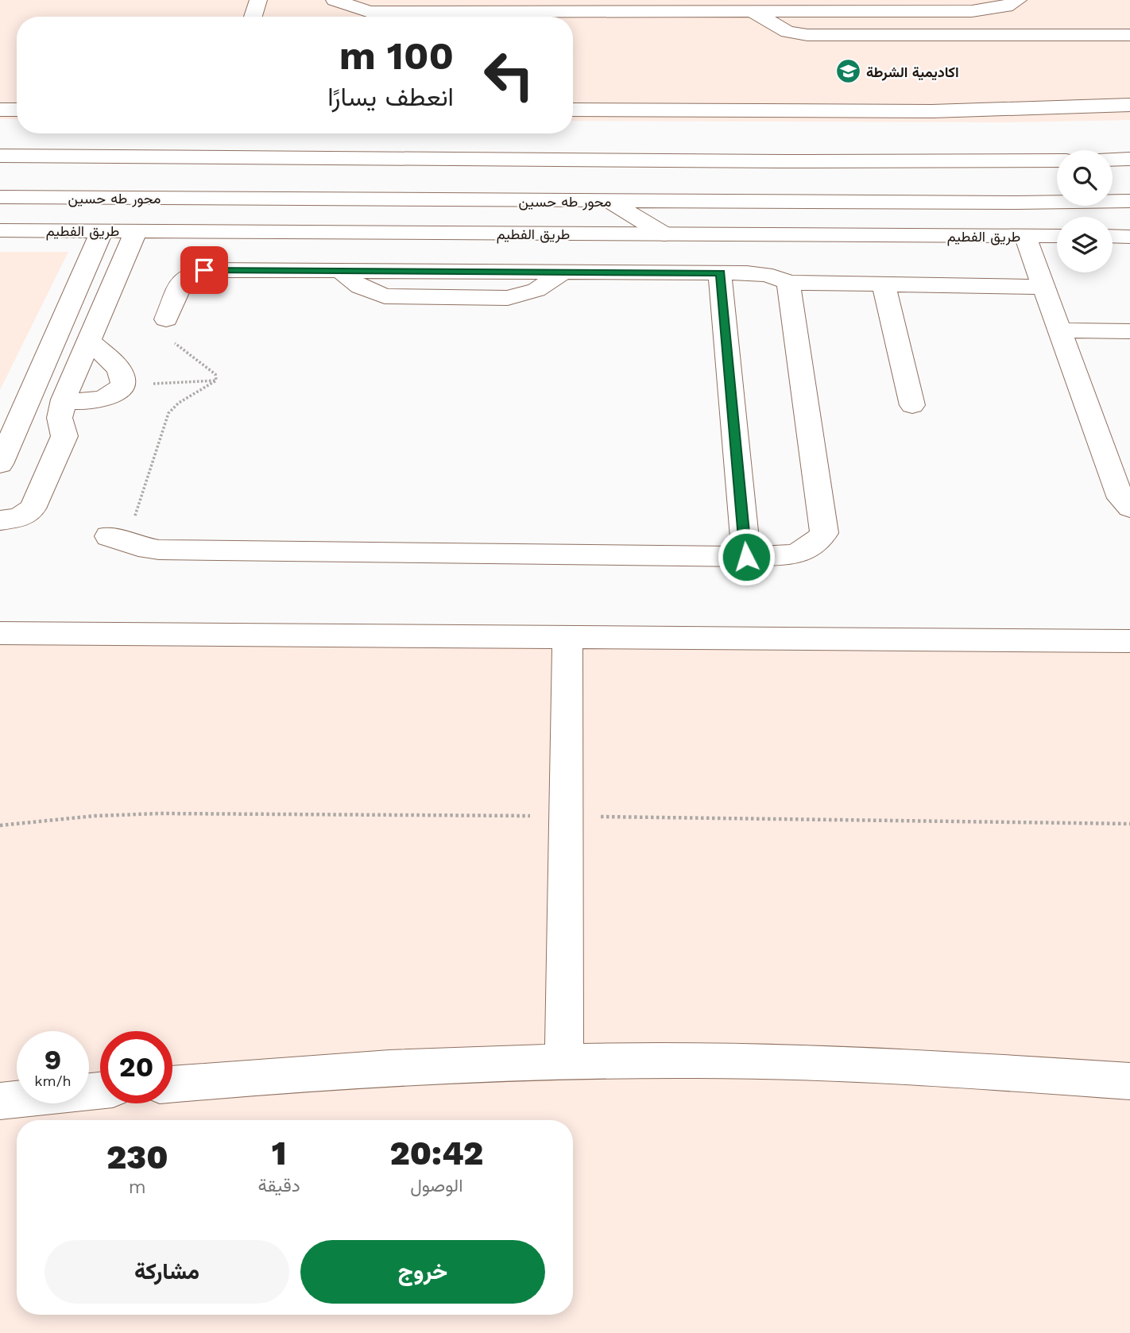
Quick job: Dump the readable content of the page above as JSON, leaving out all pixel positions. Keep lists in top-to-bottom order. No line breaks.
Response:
{"streets":{"street":["محور طه حسين","طريق الفطيم"]},"places":{"school or university":["اكاديمية الشرطة"]},"page":{"turn":["100 m","انعطف يسارًا"],"speed":"9 km/h","limit":"20","eta":["20:42","الوصول","1","دقيقة","230","m"],"buttons":["خروج","مشاركة"]}}
